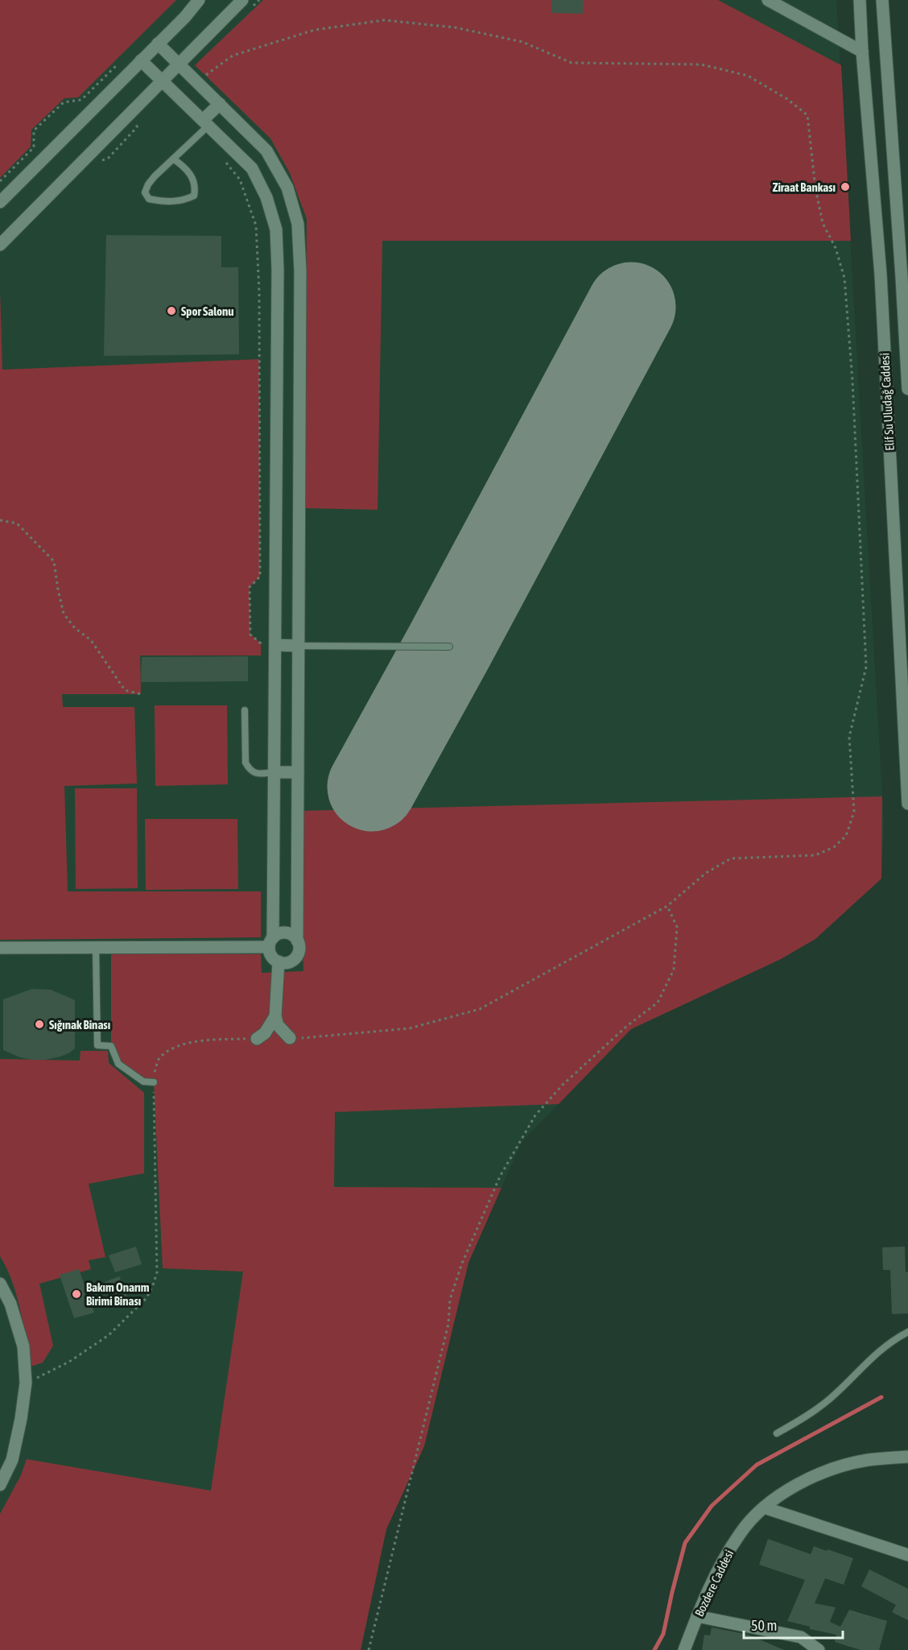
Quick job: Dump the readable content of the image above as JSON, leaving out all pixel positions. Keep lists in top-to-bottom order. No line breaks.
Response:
{"streets":{"street":["Elif Su Uludağ Caddesi","Bozdere Caddesi"]},"places":["Ziraat Bankası","Spor Salonu","Sığınak Binası","Bakım Onarım Birimi Binası"],"scale_bar":"50 m"}
